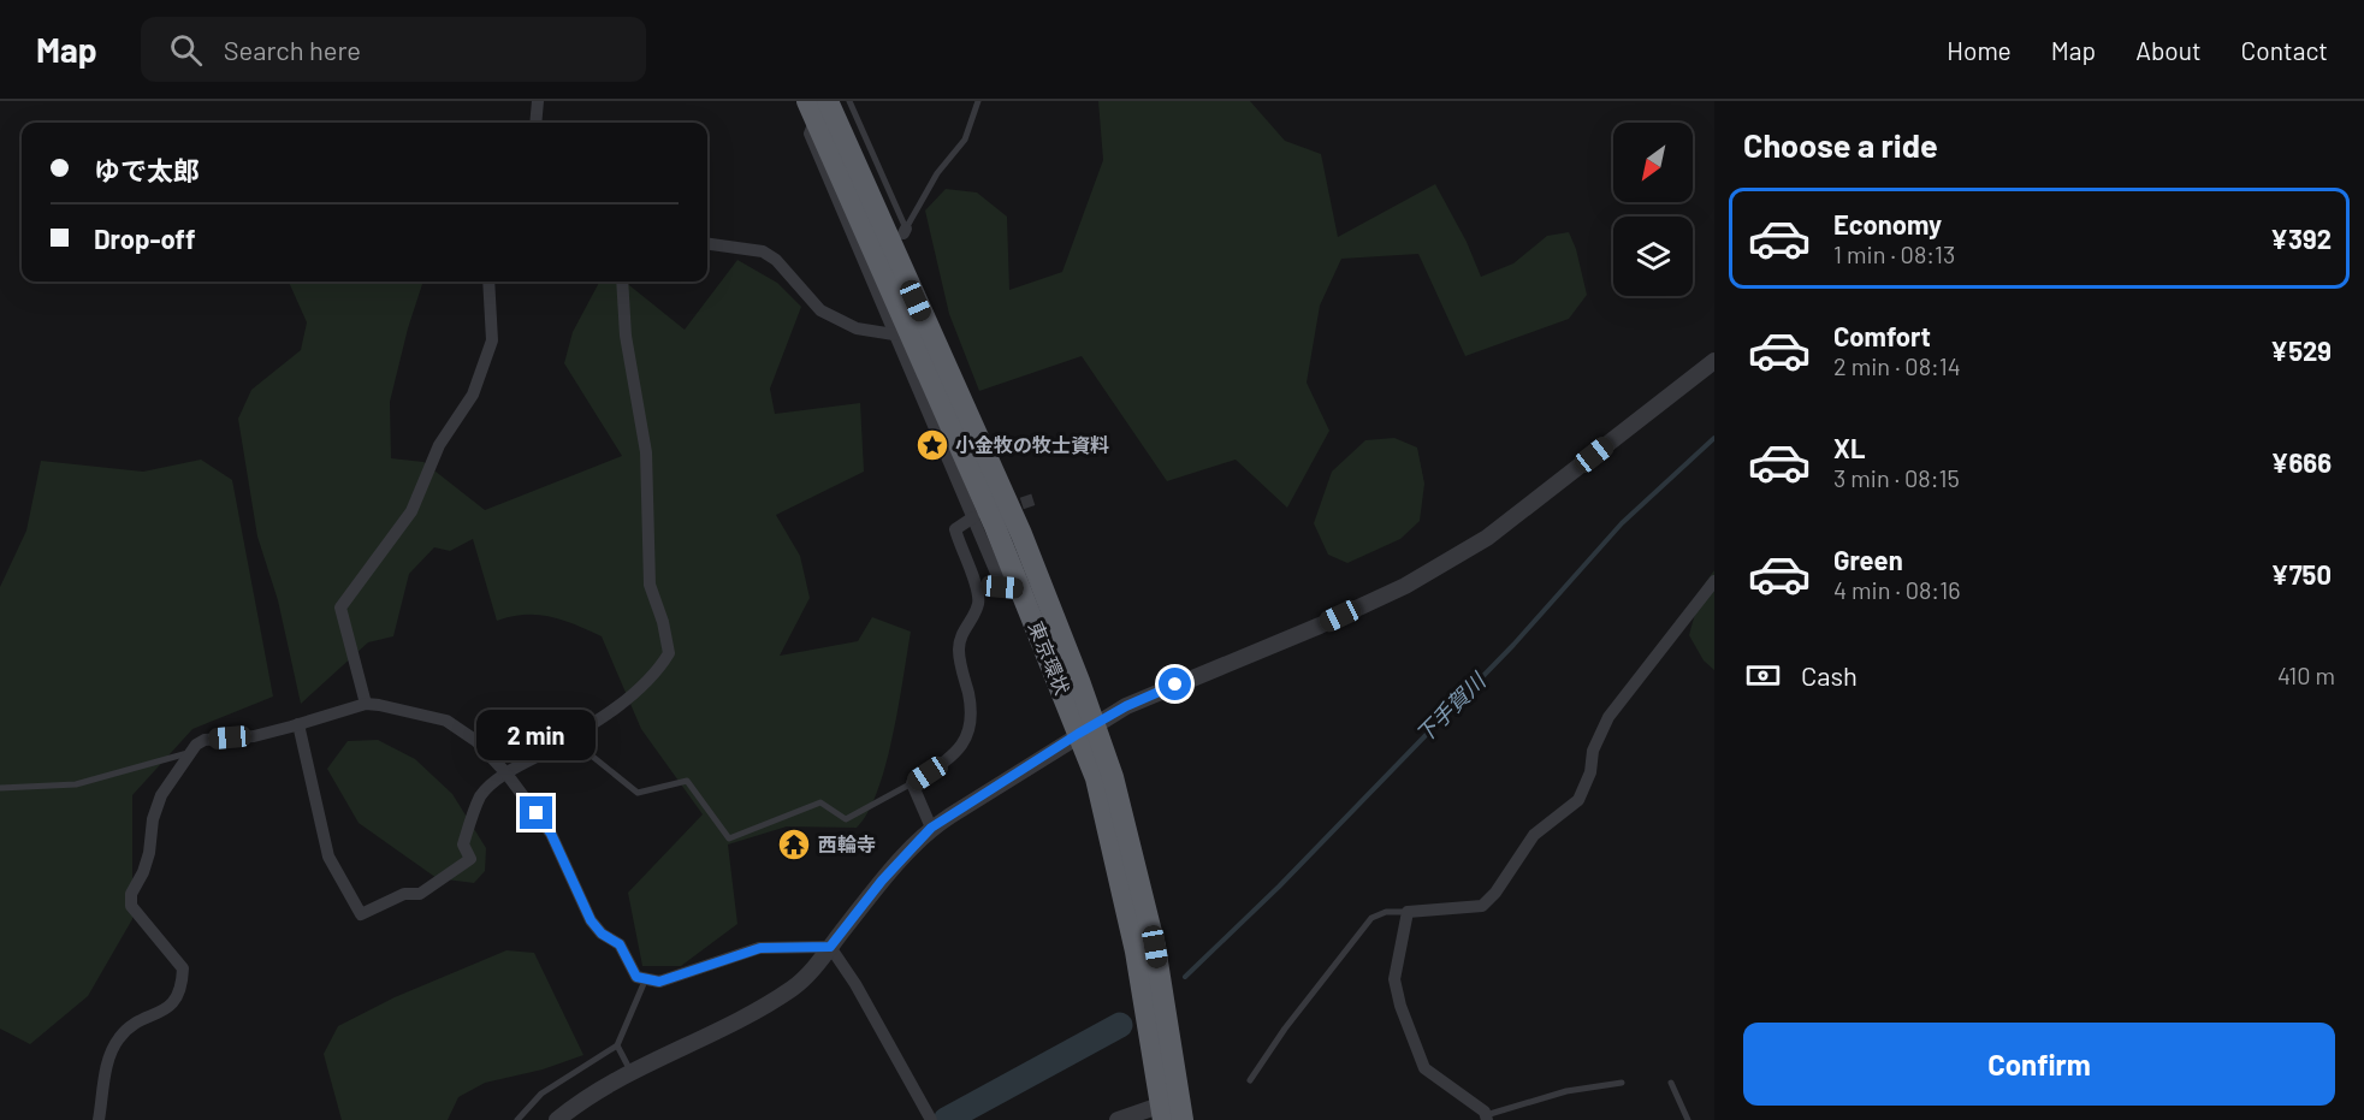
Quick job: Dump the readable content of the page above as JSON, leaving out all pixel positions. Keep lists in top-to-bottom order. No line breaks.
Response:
{"streets":{"highway":["東京環状"]},"water":["下手賀川"],"places":{"place":["小金牧の牧士資料"],"temple":["西輪寺"]},"north":"bottom left","page":{"header":"Map","search":"Search here","nav":["Home","Map","About","Contact"],"heading":"Choose a ride","banner":["ゆで太郎","Drop-off"],"list":[{"name":"Economy","note":"1 min · 08:13","value":"¥392"},{"name":"Comfort","note":"2 min · 08:14","value":"¥529"},{"name":"XL","note":"3 min · 08:15","value":"¥666"},{"name":"Green","note":"4 min · 08:16","value":"¥750"}],"pay":["Cash","410 m"],"bubble":"2 min","buttons":"Confirm"}}
